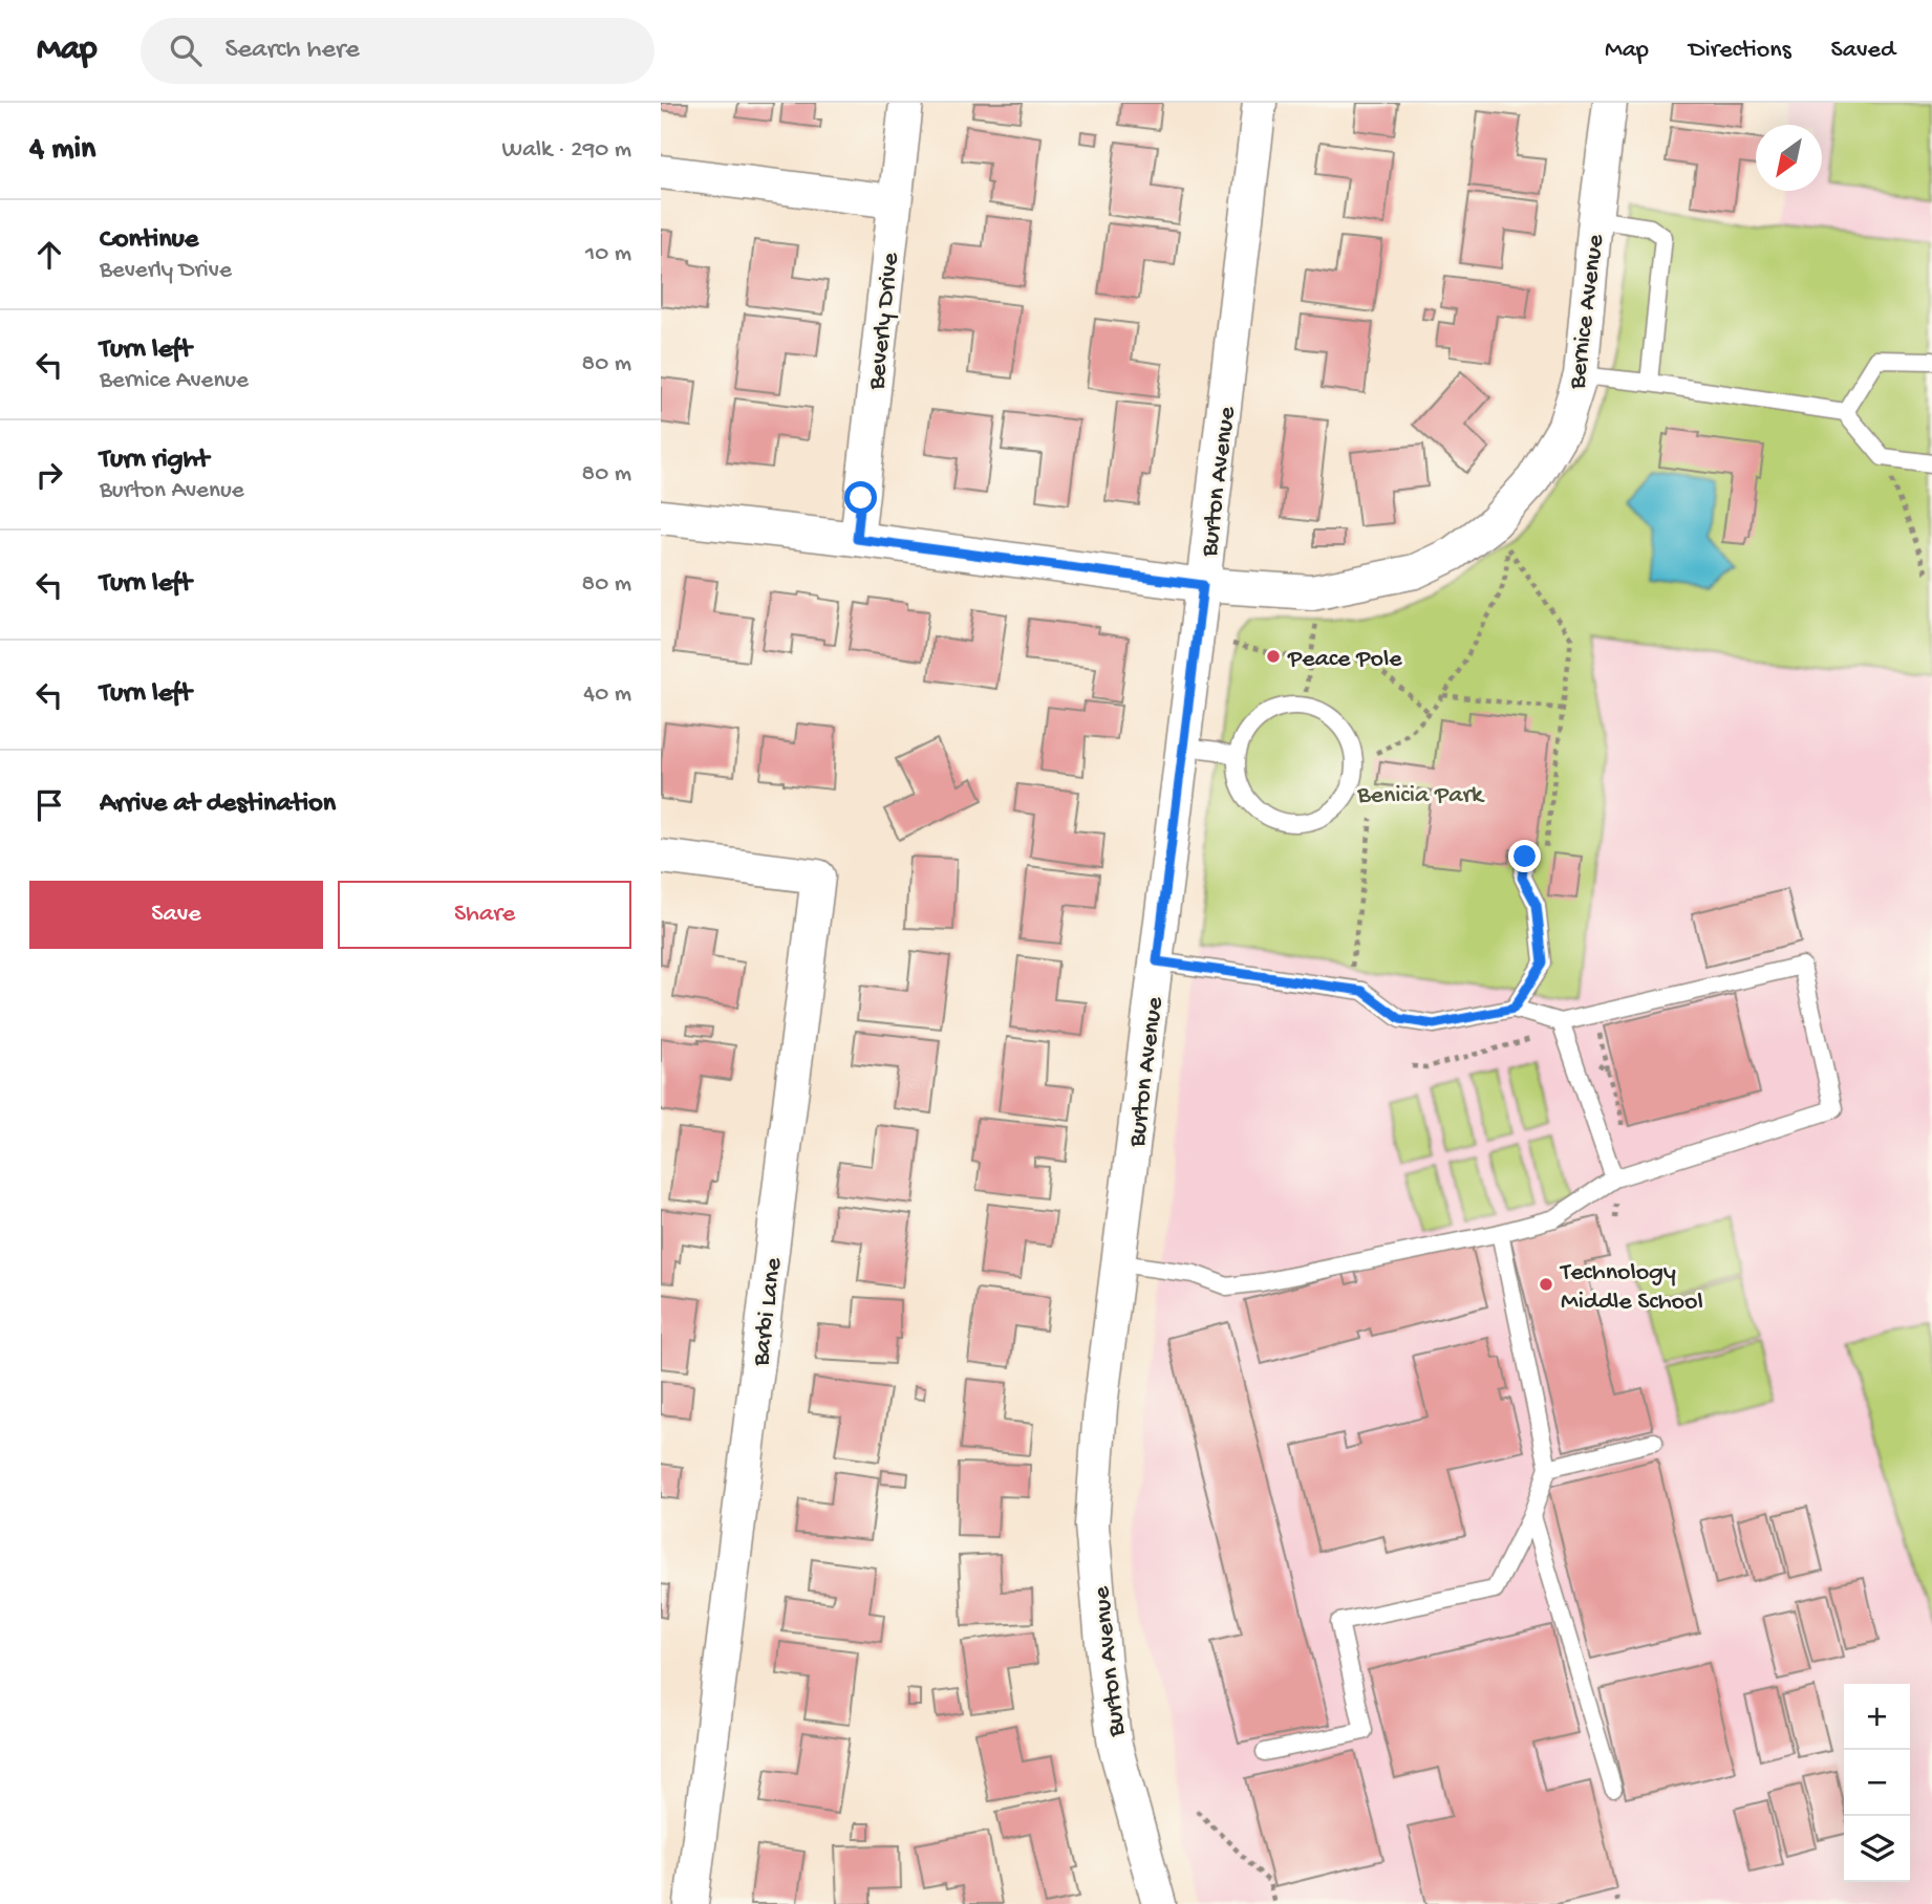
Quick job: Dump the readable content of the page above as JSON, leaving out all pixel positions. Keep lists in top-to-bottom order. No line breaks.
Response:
{"streets":{"street":["Bernice Avenue","Beverly Drive","Burton Avenue","Barbi Lane"]},"crossings":[["Bernice Avenue","Beverly Drive"],["Bernice Avenue","Burton Avenue"]],"parks":["Benicia Park"],"places":["Peace Pole","Technology Middle School"],"north":"bottom left","page":{"header":"Map","search":"Search here","nav":["Map","Directions","Saved"],"heading":["4 min","Walk · 290 m"],"list":[["Continue","Beverly Drive","10 m"],["Turn left","Bernice Avenue","80 m"],["Turn right","Burton Avenue","80 m"],["Turn left","80 m"],["Turn left","40 m"],"Arrive at destination"],"buttons":["Save","Share"],"map_buttons":["+","−"]}}
